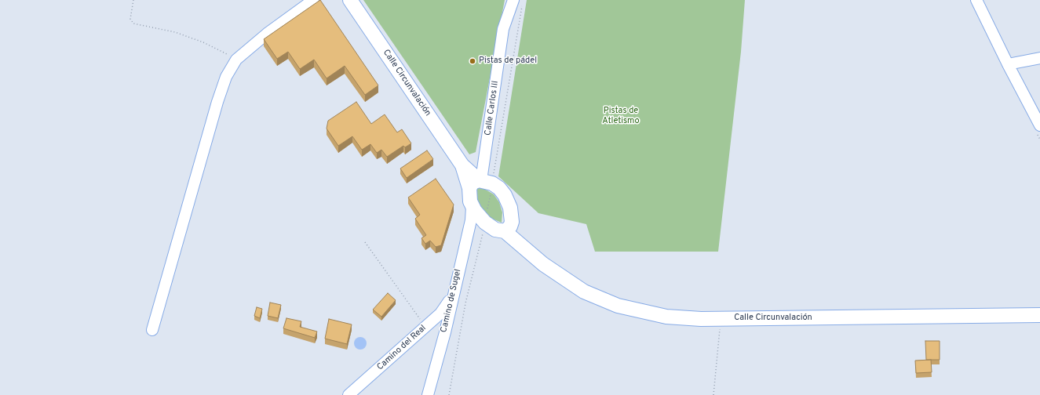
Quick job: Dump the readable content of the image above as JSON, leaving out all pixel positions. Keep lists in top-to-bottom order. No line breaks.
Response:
{"streets":{"main road":["Calle Circunvalación"],"street":["Calle Carlos III","Camino de Sugel","Camino del Real"]},"crossings":[["Calle Circunvalación","Calle Carlos III"],["Camino de Sugel","Camino del Real"]],"parks":["Pistas de Atletismo"],"places":["Pistas de pádel"]}
